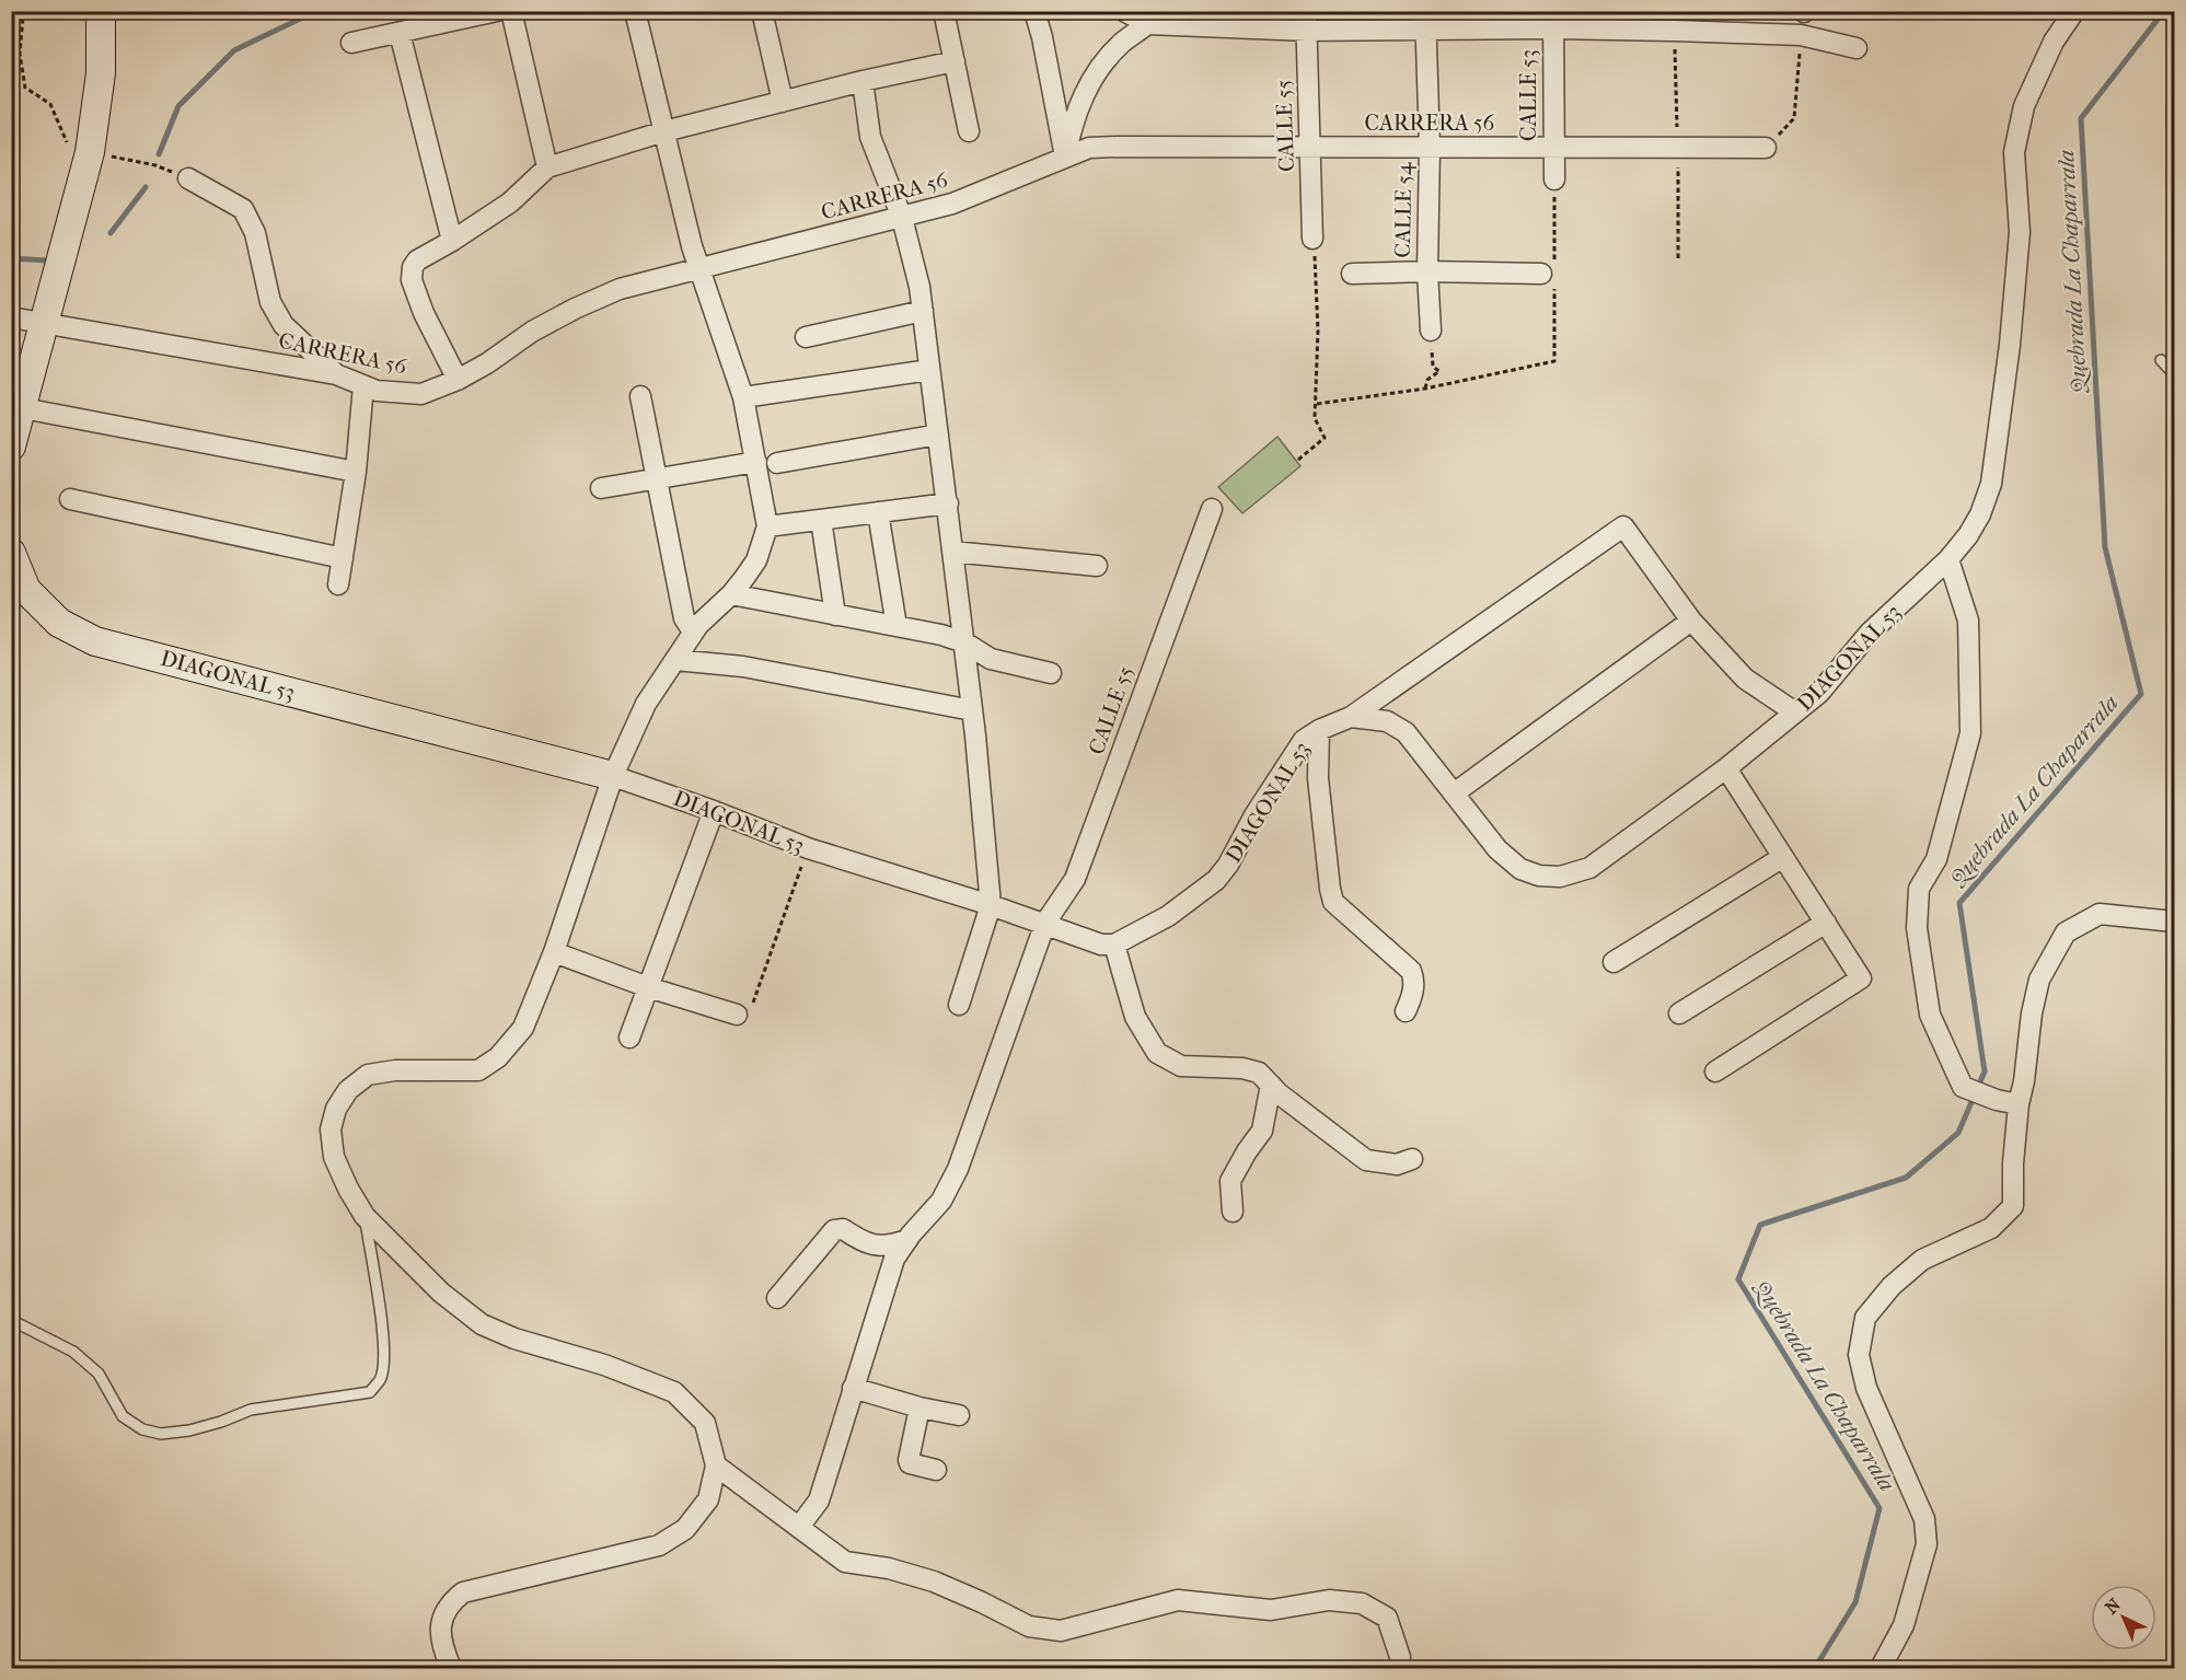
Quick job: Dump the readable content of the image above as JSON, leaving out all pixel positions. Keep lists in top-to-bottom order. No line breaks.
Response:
{"streets":{"street":["CALLE 53","CARRERA 56","CALLE 55","CALLE 54","DIAGONAL 53"]},"crossings":[["CALLE 53","CARRERA 56"],["CARRERA 56","CALLE 55"],["CARRERA 56","CALLE 54"],["CALLE 55","DIAGONAL 53"]],"water":["Quebrada La Chaparrala"],"north":"top left"}
